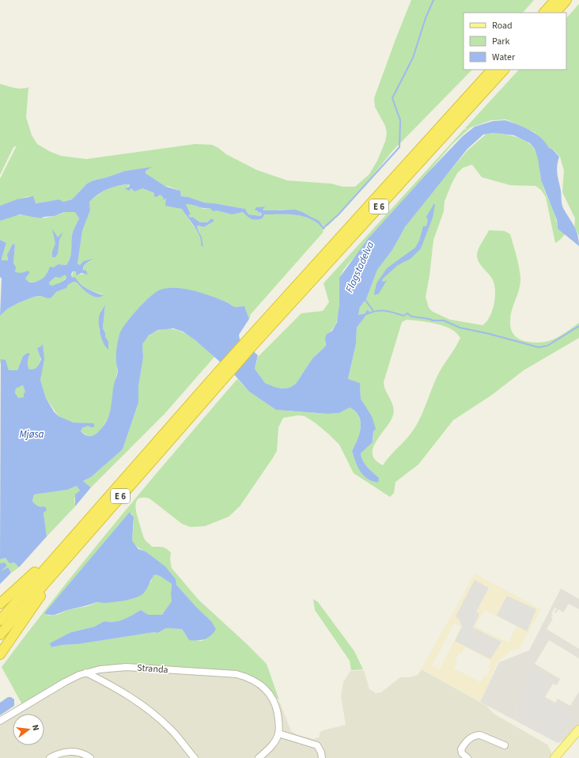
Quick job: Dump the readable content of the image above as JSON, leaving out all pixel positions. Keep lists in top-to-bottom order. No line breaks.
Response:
{"streets":{"highway":["E 6"],"street":["Stranda"]},"water":["Flagstadelva","Mjøsa"],"legend":["Road","Park","Water"],"north":"right"}
